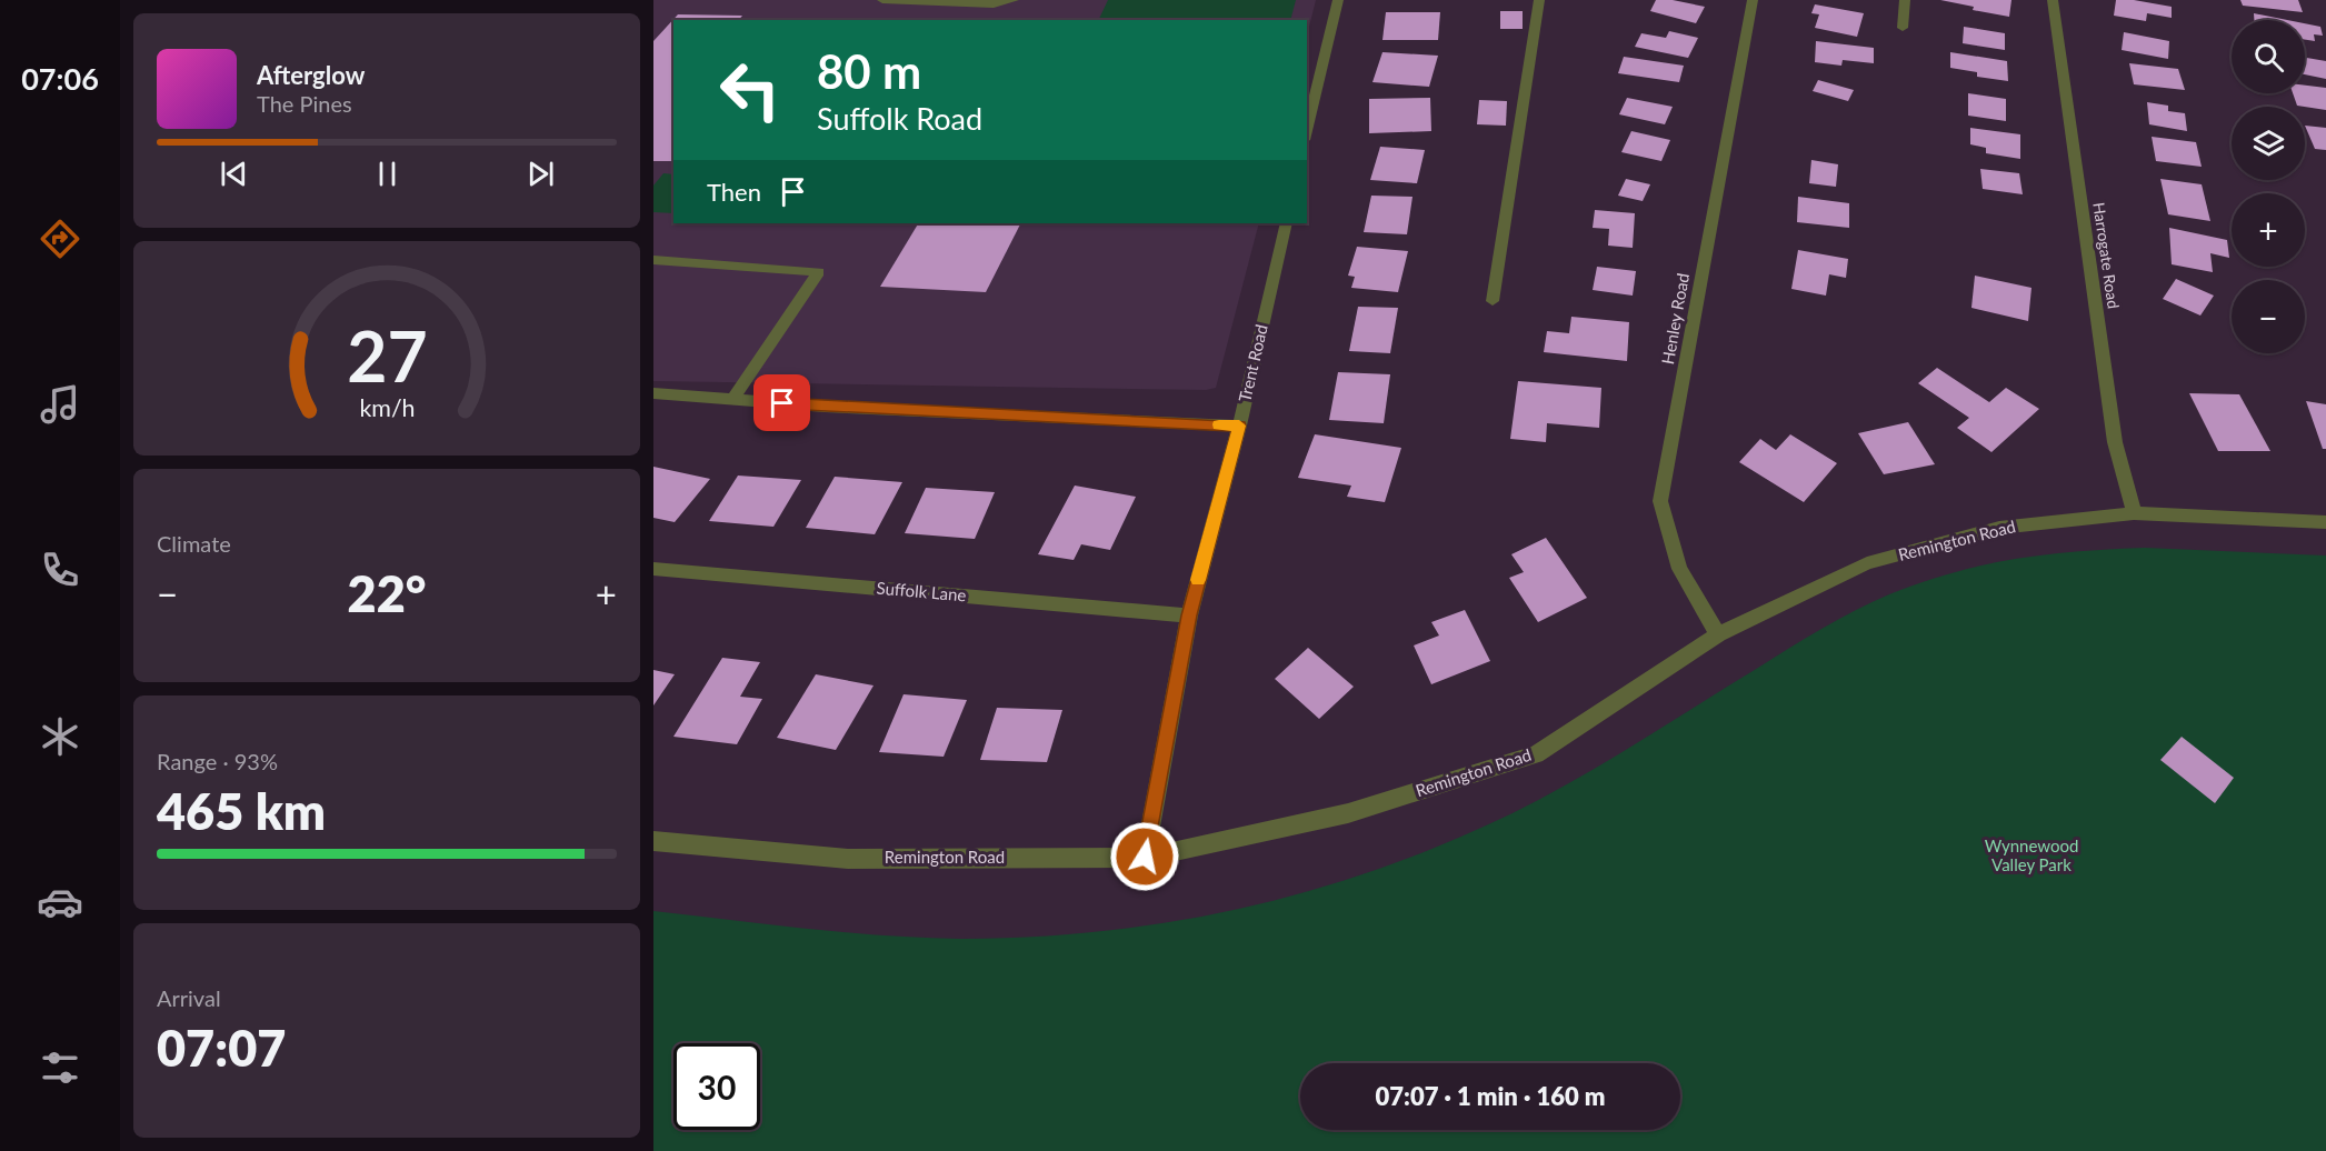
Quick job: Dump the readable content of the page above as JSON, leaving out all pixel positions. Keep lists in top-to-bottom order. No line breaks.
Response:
{"streets":{"street":["Harrogate Road","Henley Road","Trent Road","Remington Road","Suffolk Lane"]},"crossings":[["Harrogate Road","Remington Road"],["Henley Road","Remington Road"],["Trent Road","Remington Road"],["Trent Road","Suffolk Lane"]],"parks":["Wynnewood Valley Park"],"page":{"tabs":"07:06","map_buttons":["+","−"],"turn":["80 m","Suffolk Road"],"song":["Afterglow","The Pines"],"then":"Then","tile":["Climate",["Range · 93%","465 km"],["Arrival","07:07"]],"heat":["−","22°","+"],"limit":"30","trip":"07:07 · 1 min · 160 m","gauge":["27","km/h"]}}
